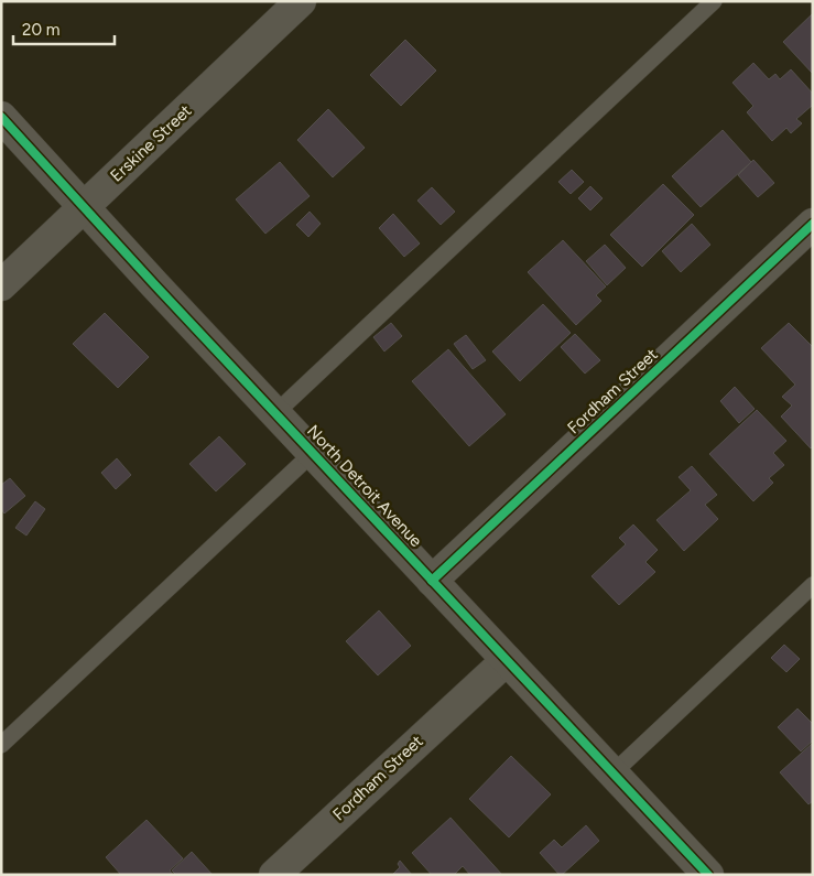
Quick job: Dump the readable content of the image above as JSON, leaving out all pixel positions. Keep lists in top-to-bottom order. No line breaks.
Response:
{"streets":{"street":["Erskine Street","Fordham Street","North Detroit Avenue"]},"crossings":[["Erskine Street","North Detroit Avenue"],["Fordham Street","North Detroit Avenue"]],"scale_bar":"20 m"}
